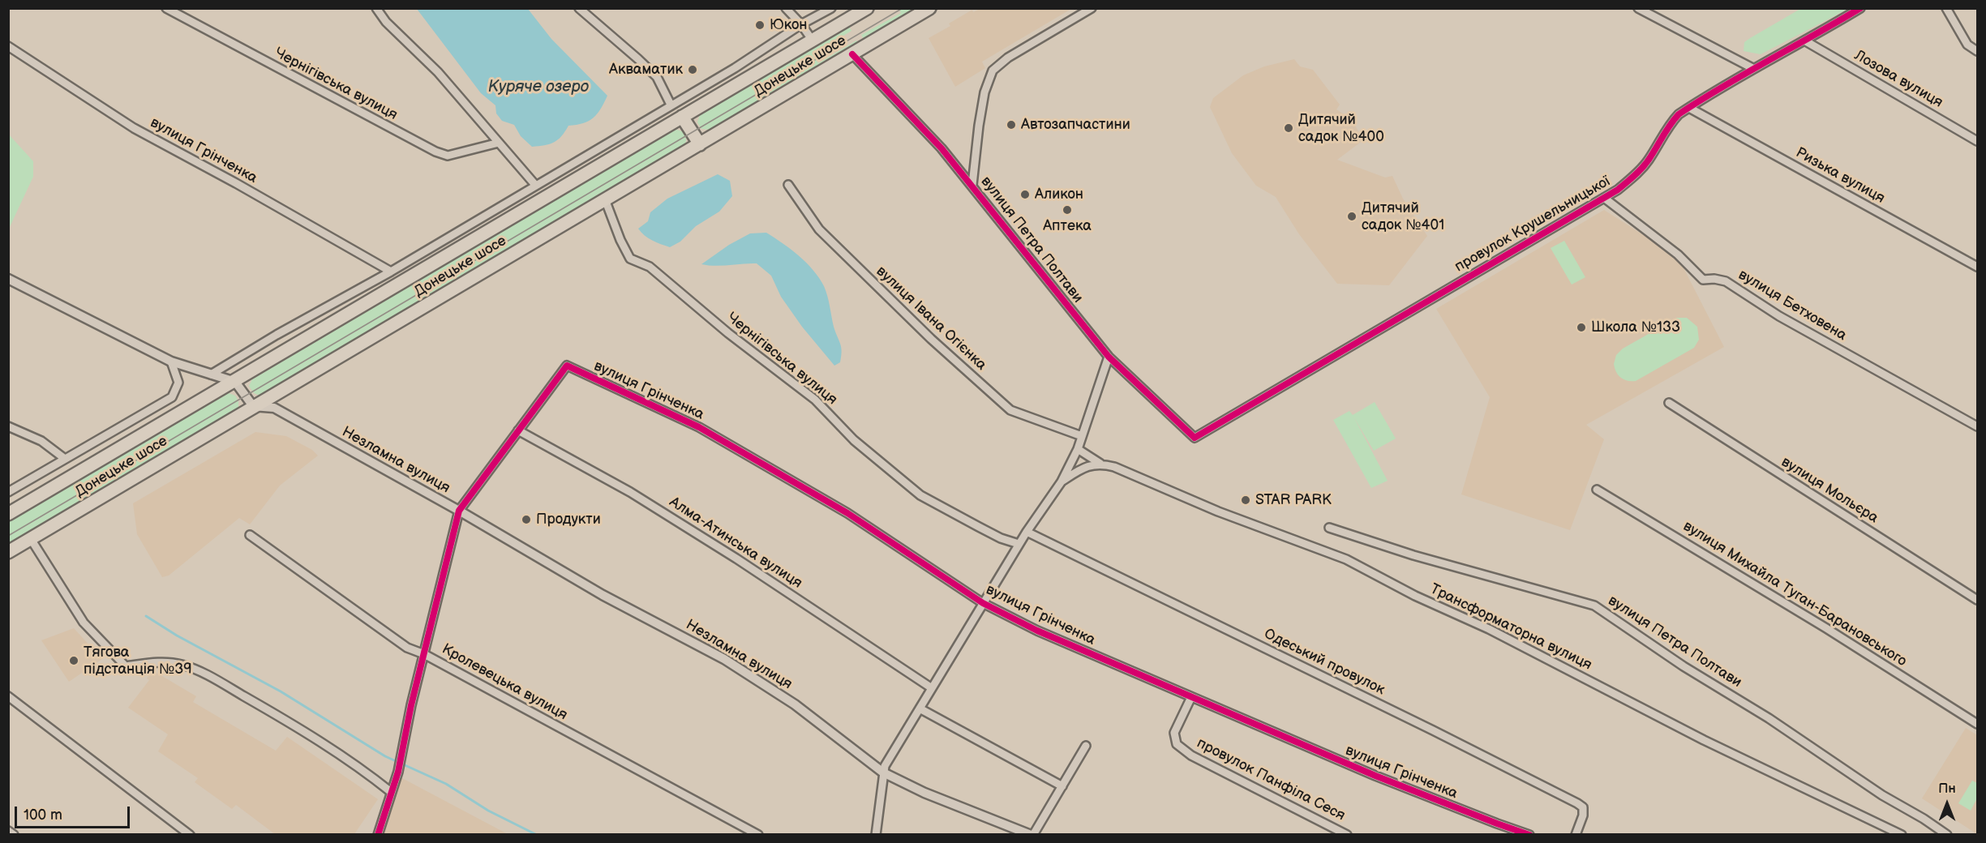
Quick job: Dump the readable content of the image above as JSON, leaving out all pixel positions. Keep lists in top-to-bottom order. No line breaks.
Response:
{"streets":{"highway":["Донецьке шосе"],"street":["Лозова вулиця","Чернігівська вулиця","вулиця Грінченка","Ризька вулиця","провулок Крушельницької","вулиця Петра Полтави","вулиця Бетховена","вулиця Івана Огієнка","Незламна вулиця","вулиця Мольєра","Алма-Атинська вулиця","вулиця Михайла Туган-Барановського","Трансформаторна вулиця","Одеський провулок","Кролевецька вулиця","провулок Панфіла Сеся"]},"crossings":[["Донецьке шосе","Чернігівська вулиця"],["Донецьке шосе","вулиця Петра Полтави"],["Донецьке шосе","Незламна вулиця"],["Лозова вулиця","провулок Крушельницької"],["вулиця Грінченка","Алма-Атинська вулиця"],["вулиця Грінченка","провулок Панфіла Сеся"],["Ризька вулиця","провулок Крушельницької"],["провулок Крушельницької","вулиця Петра Полтави"],["провулок Крушельницької","вулиця Бетховена"]],"water":["Куряче озеро"],"places":["Юкон","Акваматик","Автозапчастини","Дитячий садок №400","Аликон","Аптека","Дитячий садок №401","Школа №133","STAR PARK","Продукти","Тягова пiдстанцiя №39"],"scale_bar":"100 m","north":"top"}
